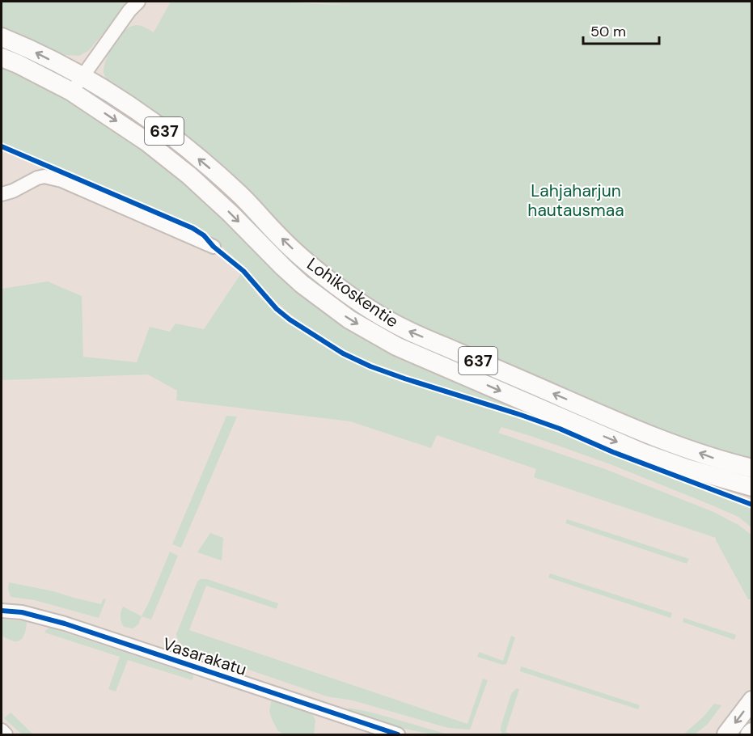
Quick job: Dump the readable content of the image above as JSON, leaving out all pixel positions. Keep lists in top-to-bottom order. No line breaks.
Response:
{"streets":{"main road":["637","Lohikoskentie"],"street":["Vasarakatu"]},"parks":["Lahjaharjun hautausmaa"],"scale_bar":"50 m"}
